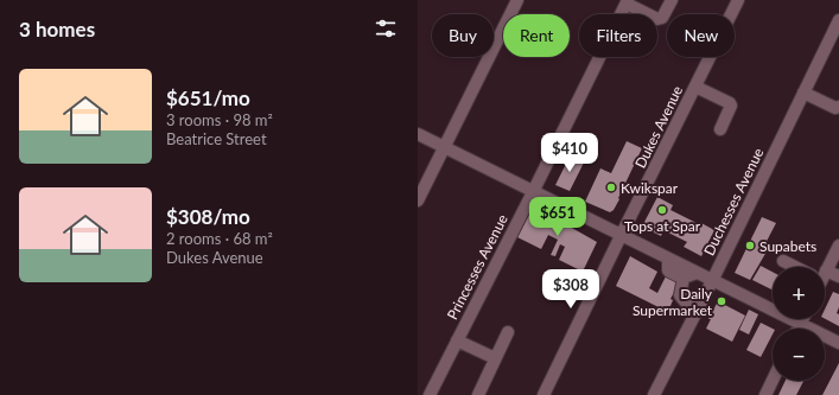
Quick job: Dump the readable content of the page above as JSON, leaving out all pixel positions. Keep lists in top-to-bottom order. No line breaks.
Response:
{"streets":{"street":["Dukes Avenue","Duchesses Avenue","Princesses Avenue"]},"places":["Kwikspar","Tops at Spar","Supabets","Daily Supermarket"],"page":{"heading":"3 homes","chip":["Buy","Rent","Filters","New"],"list":[{"name":"$651/mo","note":"3 rooms · 98 m² · Beatrice Street"},{"name":"$308/mo","note":"2 rooms · 68 m² · Dukes Avenue"}],"price":["$410","$651","$308"],"map_buttons":["+","−"]}}
